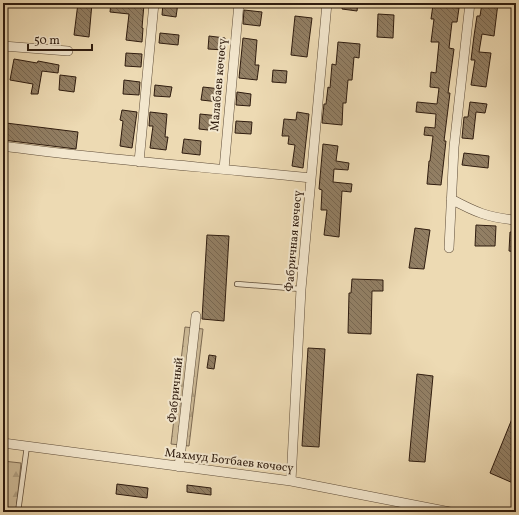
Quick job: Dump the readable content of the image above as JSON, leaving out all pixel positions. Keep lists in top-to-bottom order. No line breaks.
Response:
{"streets":{"street":["Малабаев көчөсү","Фабричная көчөсү","Фабричный","Махмуд Ботбаев көчөсү"]},"crossings":[["Фабричная көчөсү","Махмуд Ботбаев көчөсү"],["Фабричный","Махмуд Ботбаев көчөсү"]],"scale_bar":"50 m"}
